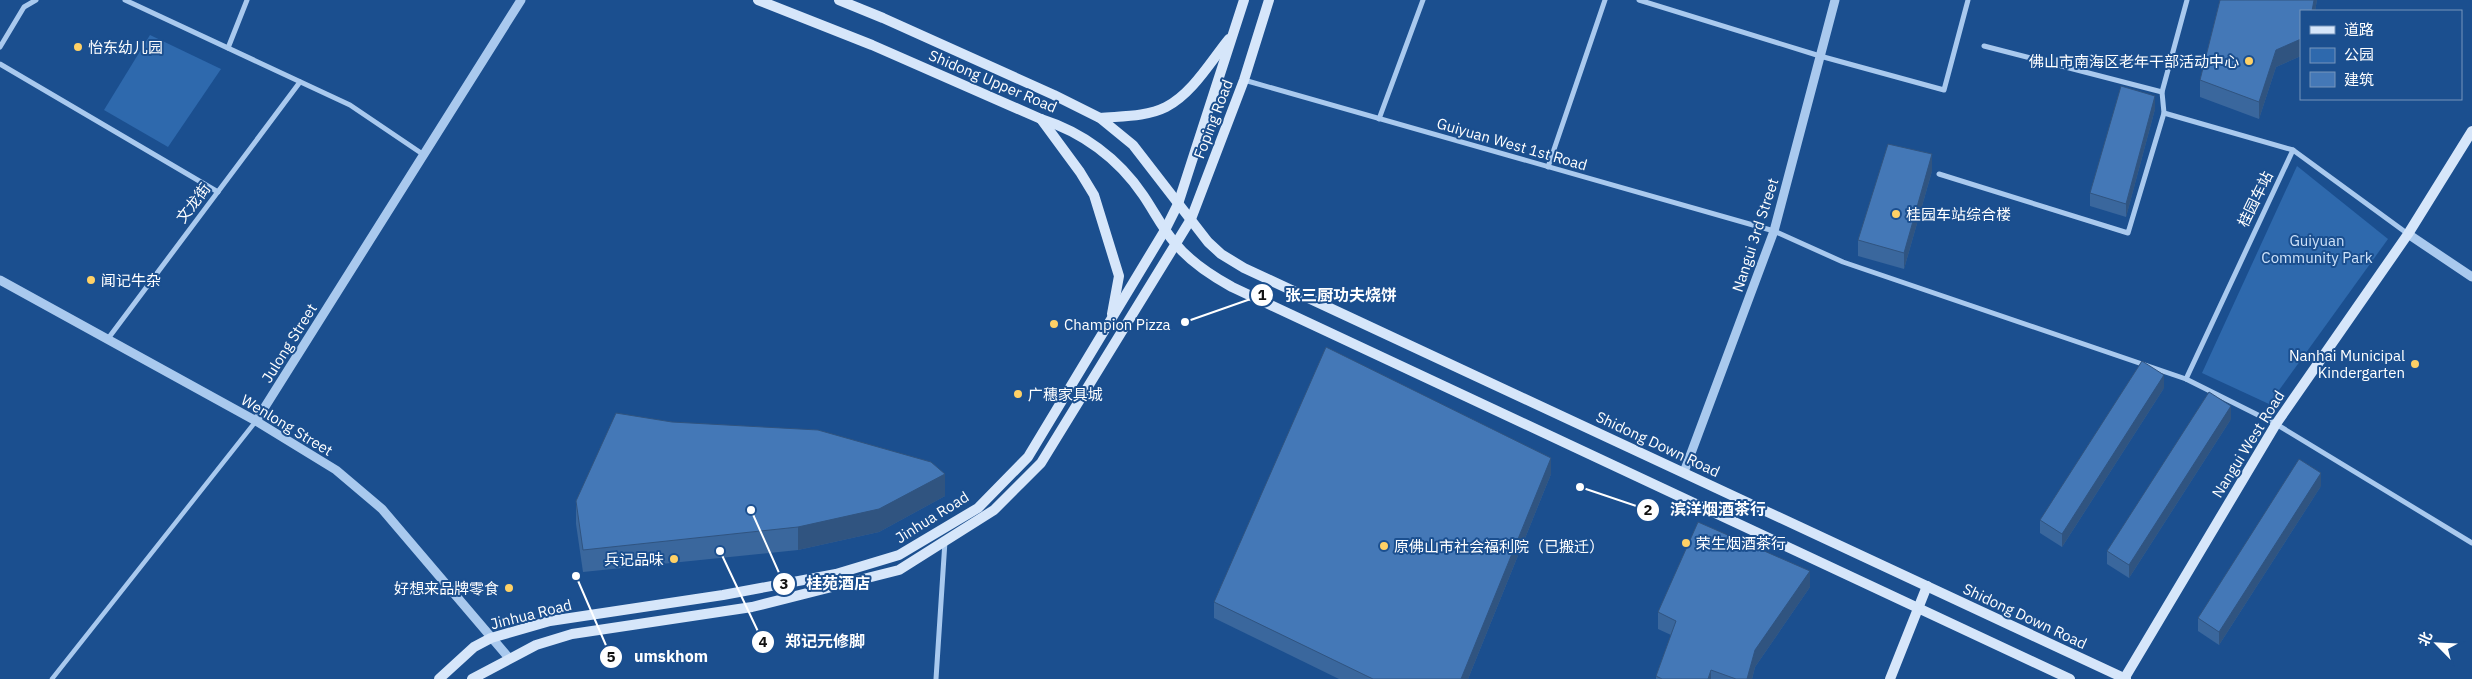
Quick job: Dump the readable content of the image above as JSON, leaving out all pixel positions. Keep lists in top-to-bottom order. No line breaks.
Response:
{"streets":{"main road":["Shidong Upper Road","Foping Road","Shidong Down Road","Nangui West Road","Jinhua Road"],"street":["Guiyuan West 1st Road","桂园车站","文龙街","Nangui 3rd Street","Julong Street","Wenlong Street"]},"crossings":[["Shidong Upper Road","Foping Road"],["Shidong Upper Road","Shidong Down Road"],["Shidong Upper Road","Jinhua Road"],["Foping Road","Guiyuan West 1st Road"],["Foping Road","Shidong Down Road"],["Foping Road","Jinhua Road"],["Guiyuan West 1st Road","桂园车站"],["Guiyuan West 1st Road","Nangui 3rd Street"],["Guiyuan West 1st Road","Nangui West Road"],["文龙街","Wenlong Street"],["Nangui 3rd Street","Shidong Down Road"],["Julong Street","Wenlong Street"],["Wenlong Street","Jinhua Road"],["Shidong Down Road","Nangui West Road"]],"parks":["Guiyuan Community Park"],"places":["怡东幼儿园","佛山市南海区老年干部活动中心","桂园车站综合楼","闻记牛杂","张三厨功夫烧饼","Champion Pizza","Nanhai Municipal Kindergarten","广穗家具城","滨洋烟酒茶行","桂苑酒店","荣生烟酒茶行","原佛山市社会福利院（已搬迁）","郑记元修脚","兵记品味","umskhom","好想来品牌零食"],"legend":["道路","公园","建筑"],"north":"top left"}
